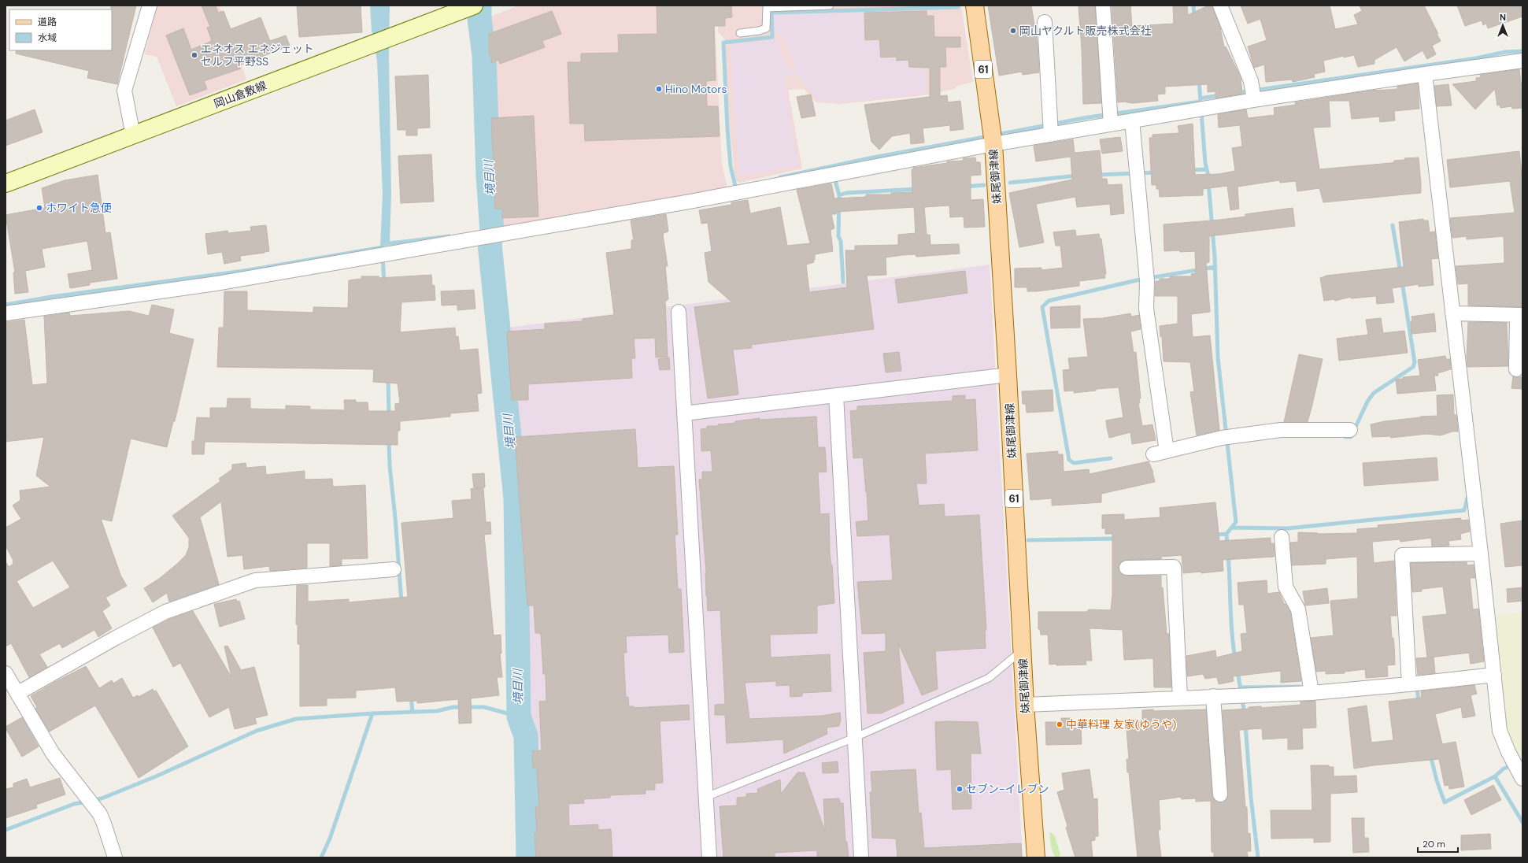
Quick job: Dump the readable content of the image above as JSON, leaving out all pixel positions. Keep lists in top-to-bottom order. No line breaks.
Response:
{"streets":{"main road":["61","岡山倉敷線","妹尾御津線"]},"water":["境目川"],"places":["岡山ヤクルト販売株式会社","エネオス エネジェット セルフ平野SS","Hino Motors","ホワイト急便","中華料理 友家(ゆうや)","セブン-イレブン"],"legend":["道路","水域"],"scale_bar":"20 m","north":"top"}
